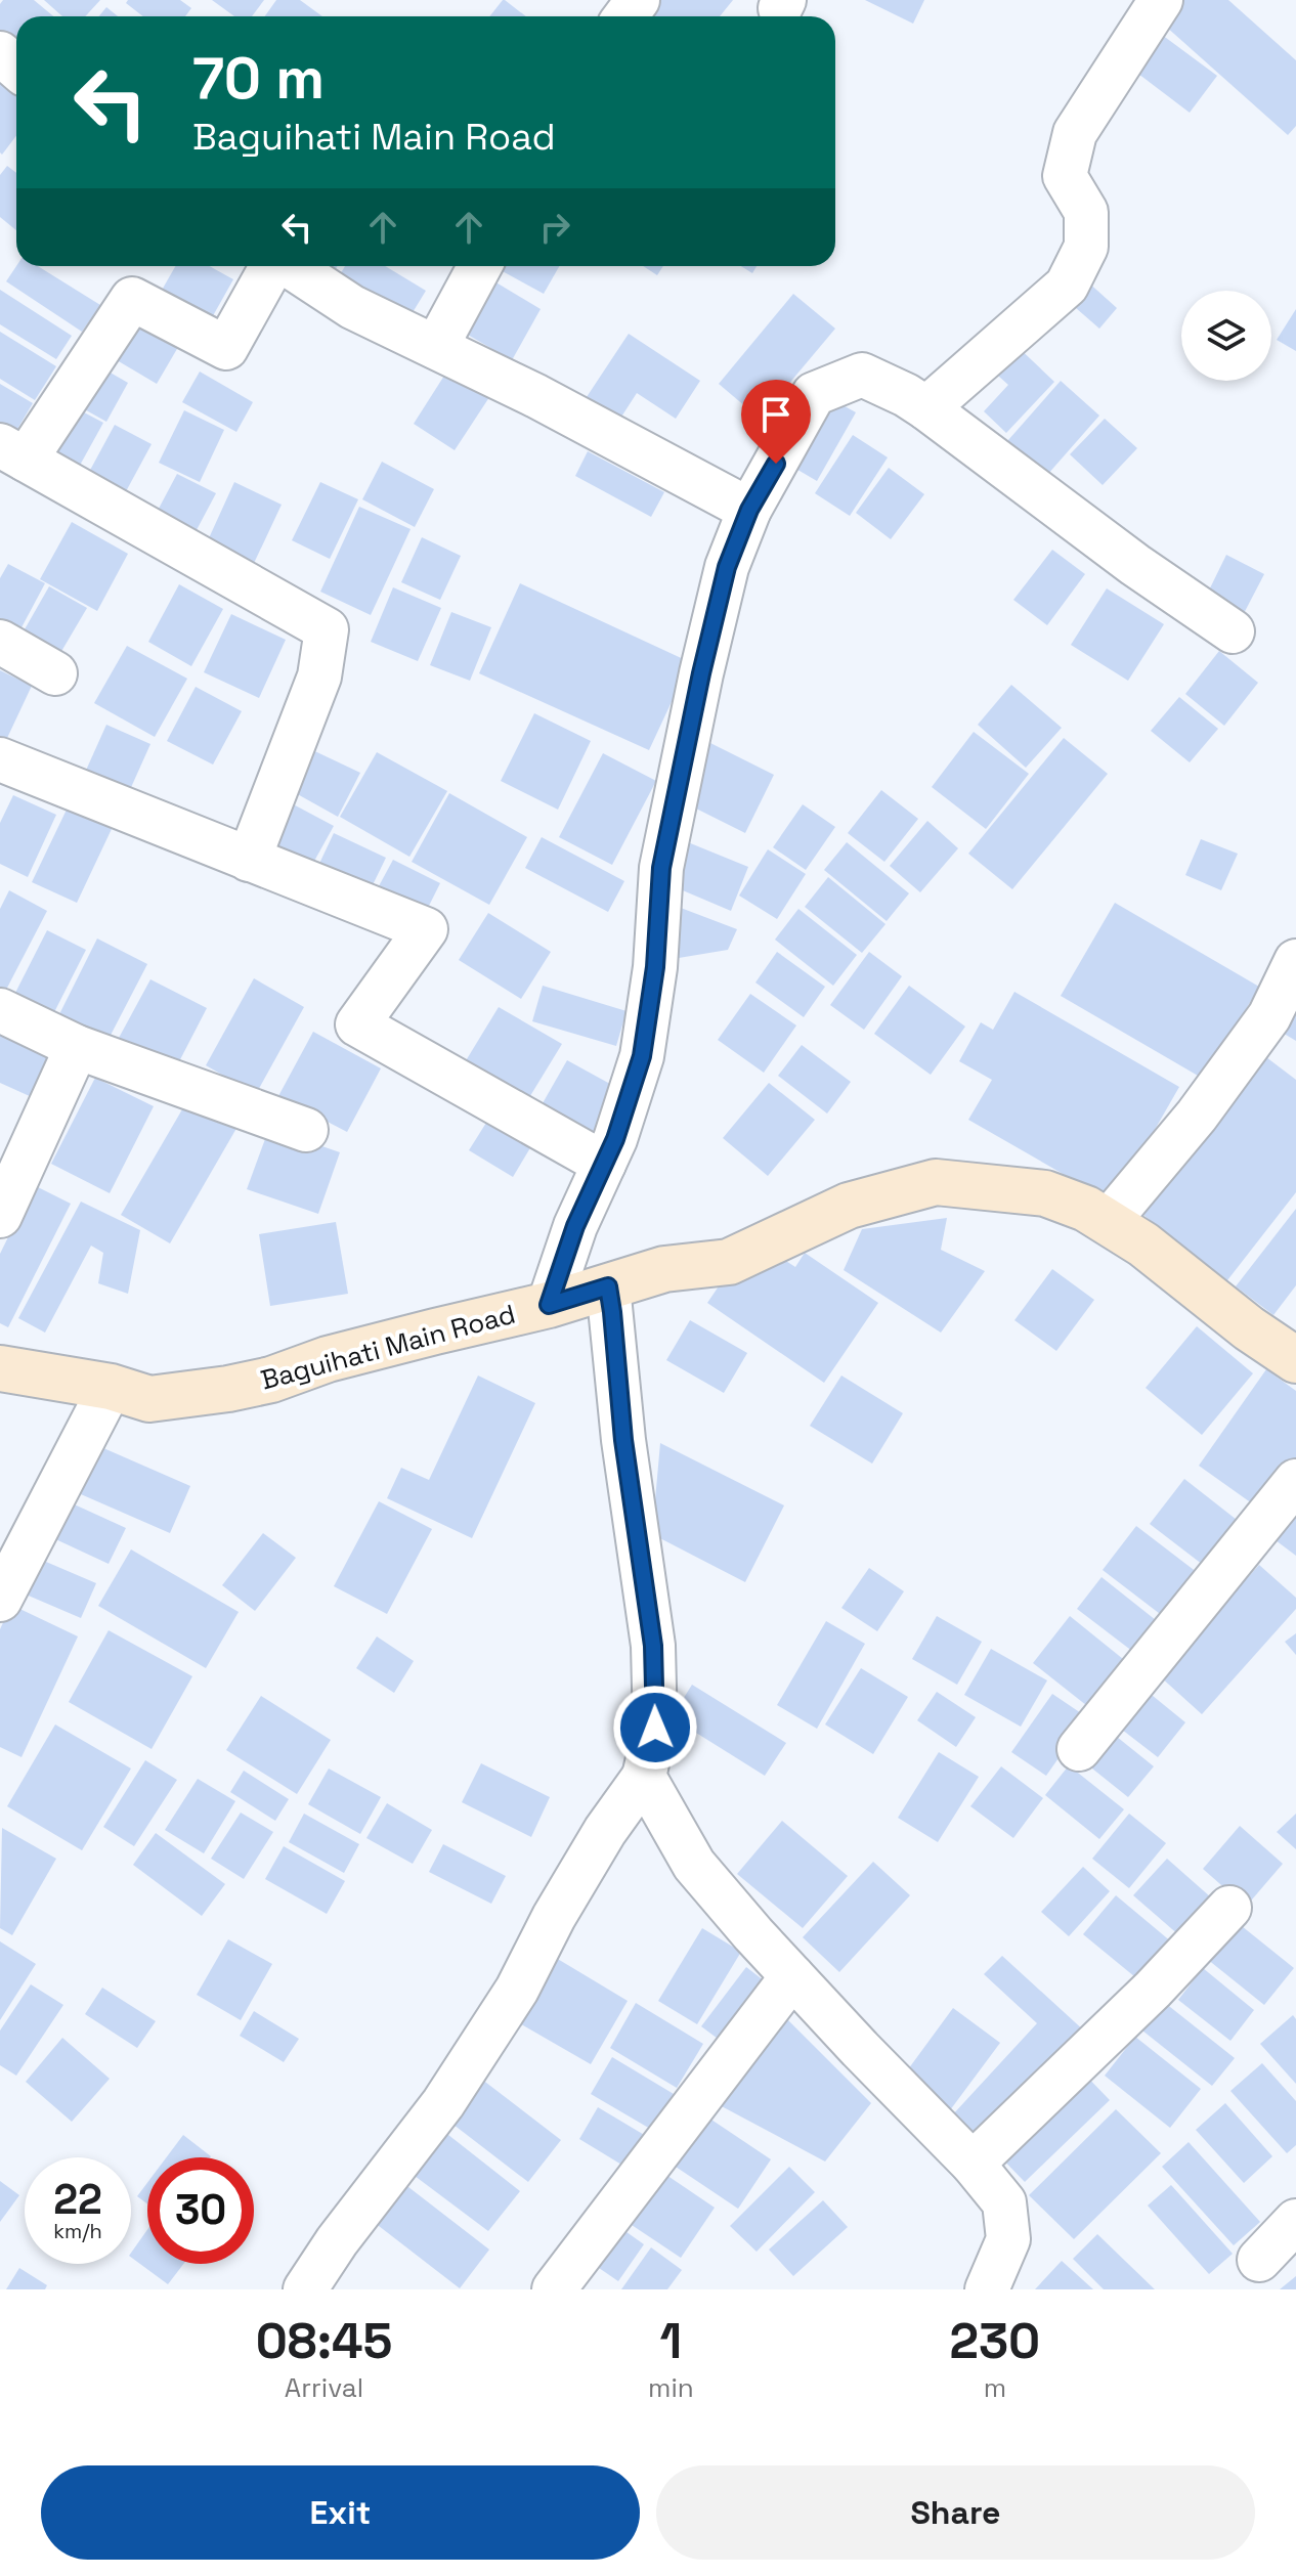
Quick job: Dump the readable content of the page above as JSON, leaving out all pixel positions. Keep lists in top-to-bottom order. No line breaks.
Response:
{"streets":{"street":["Baguihati Main Road"]},"page":{"turn":["70 m","Baguihati Main Road"],"speed":"22 km/h","limit":"30","eta":["08:45","Arrival","1","min","230","m"],"buttons":["Exit","Share"]}}
